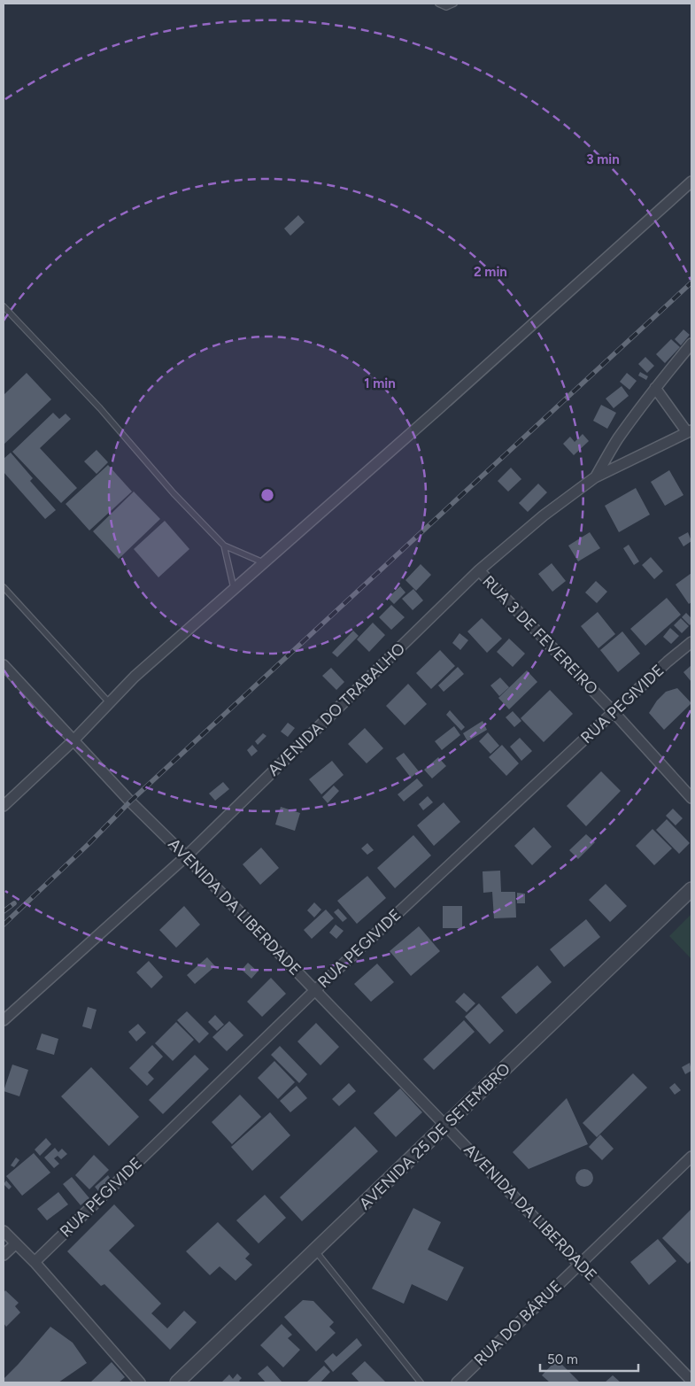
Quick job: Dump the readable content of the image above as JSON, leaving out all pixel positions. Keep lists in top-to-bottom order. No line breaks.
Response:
{"streets":{"street":["RUA 3 DE FEVEREIRO","RUA PEGIVIDE","AVENIDA DO TRABALHO","AVENIDA DA LIBERDADE","AVENIDA 25 DE SETEMBRO","RUA DO BÁRUE"]},"crossings":[["RUA 3 DE FEVEREIRO","RUA PEGIVIDE"],["RUA 3 DE FEVEREIRO","AVENIDA DO TRABALHO"],["RUA PEGIVIDE","AVENIDA DA LIBERDADE"],["AVENIDA DO TRABALHO","AVENIDA DA LIBERDADE"],["AVENIDA DA LIBERDADE","AVENIDA 25 DE SETEMBRO"],["AVENIDA DA LIBERDADE","RUA DO BÁRUE"]],"scale_bar":"50 m","rings":["3 min","2 min","1 min"]}
